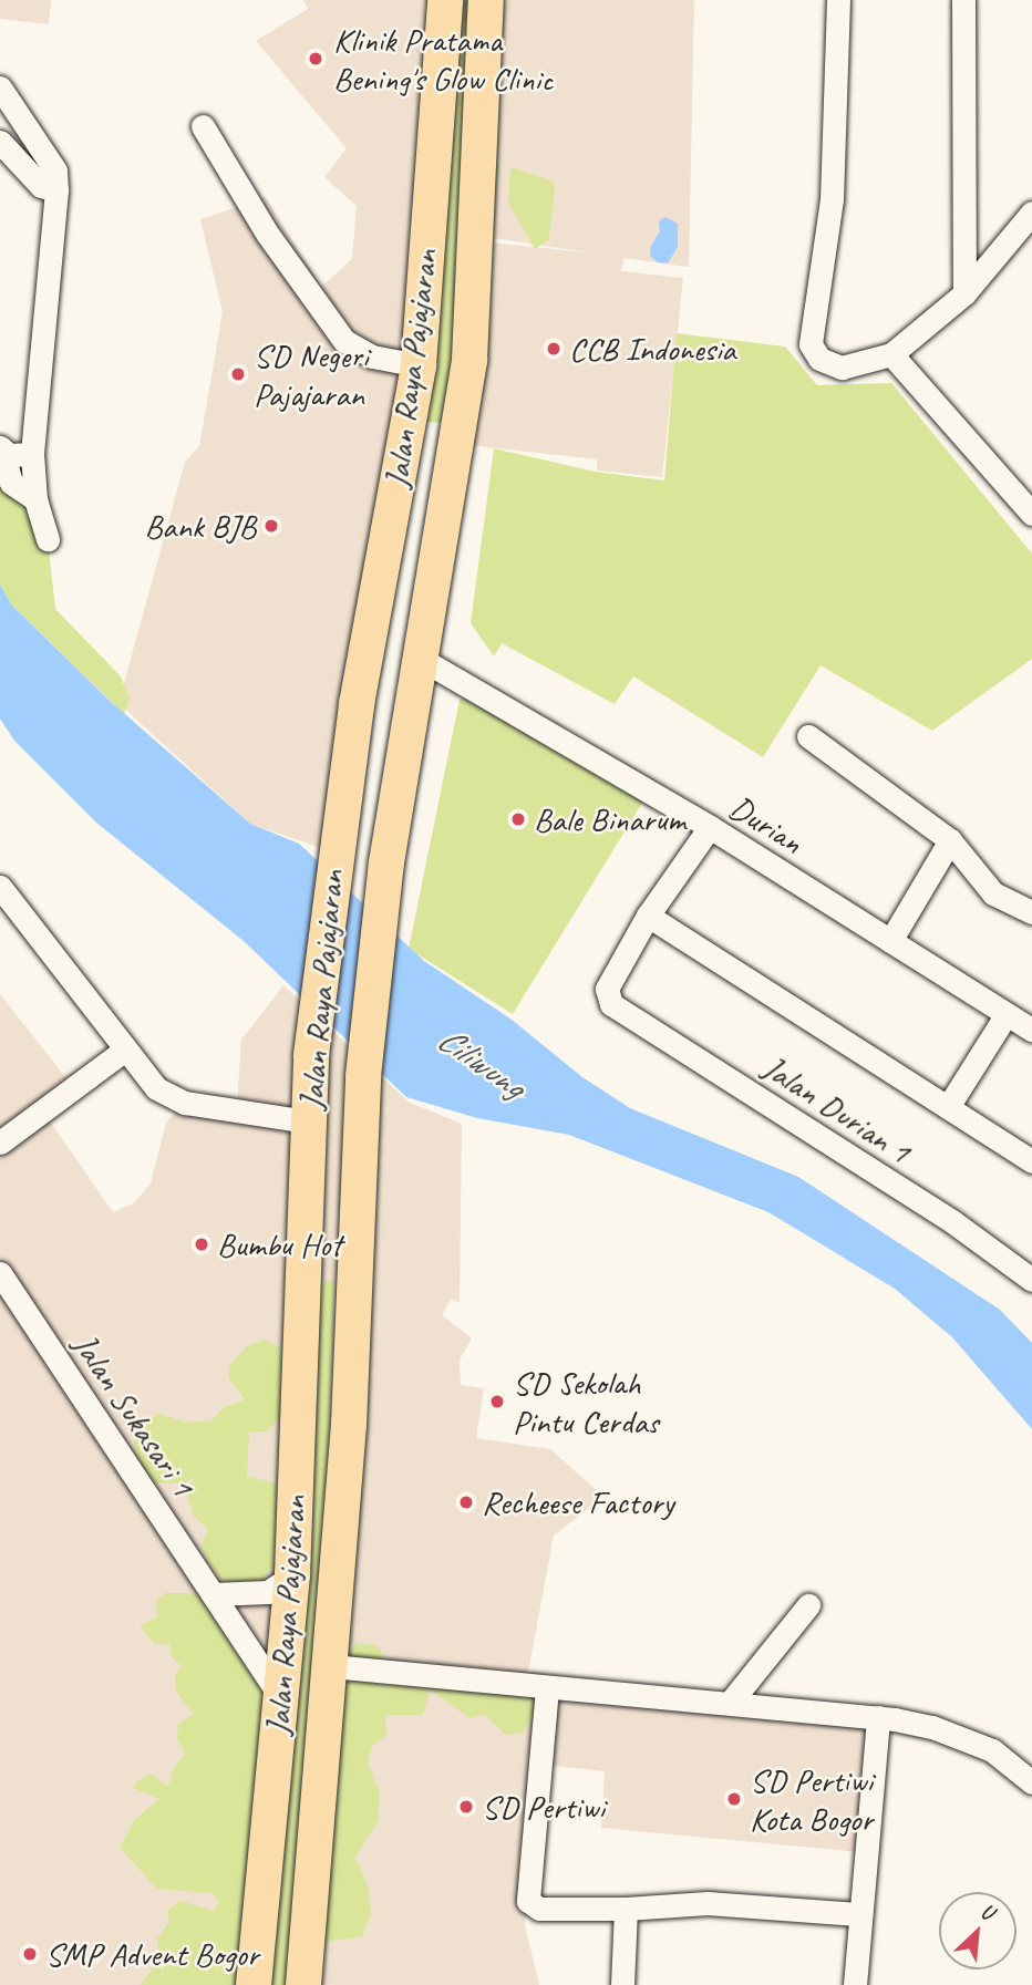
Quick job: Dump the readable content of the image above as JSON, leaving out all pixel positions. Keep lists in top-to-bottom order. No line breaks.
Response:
{"streets":{"highway":["Jalan Raya Pajajaran"],"street":["Durian","Jalan Durian 1","Jalan Sukasari 1"]},"crossings":[["Jalan Raya Pajajaran","Durian"],["Jalan Raya Pajajaran","Jalan Sukasari 1"]],"water":["Ciliwung"],"places":["Klinik Pratama Bening's Glow Clinic","CCB Indonesia","SD Negeri Pajajaran","Bank BJB","Bale Binarum","Bumbu Hot","SD Sekolah Pintu Cerdas","Recheese Factory","SD Pertiwi Kota Bogor","SD Pertiwi","SMP Advent Bogor"],"north":"top right"}
